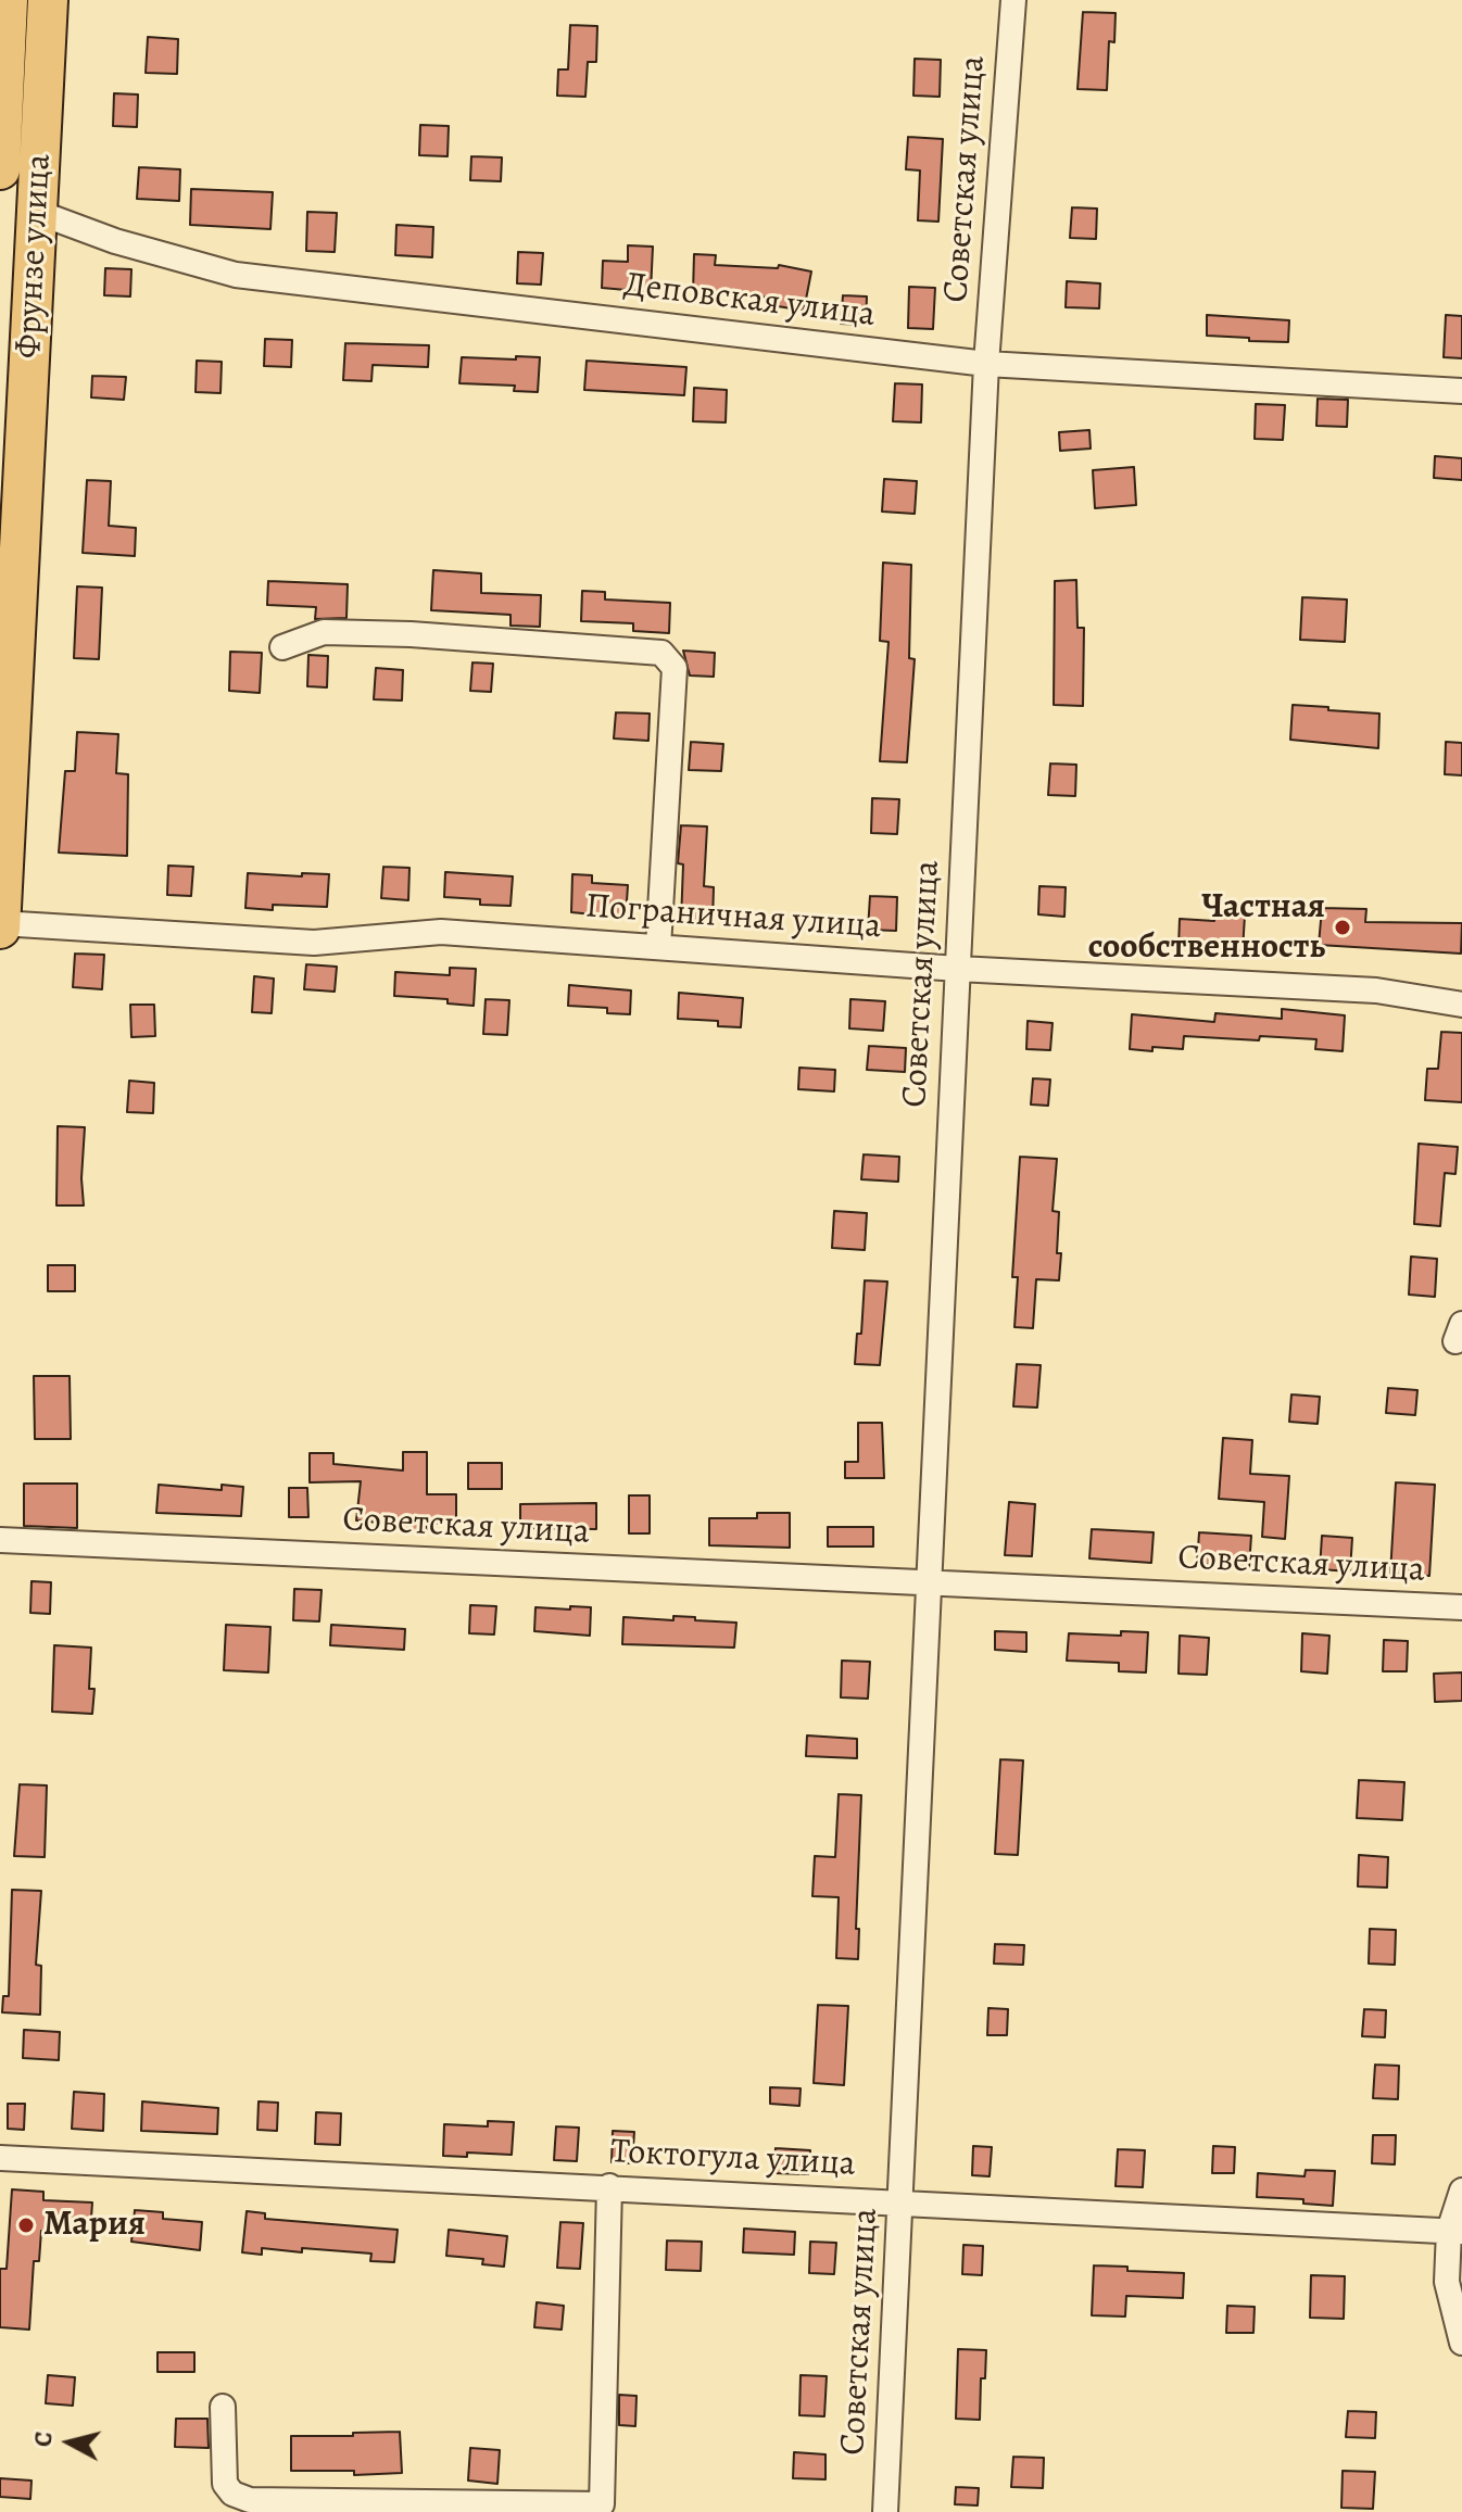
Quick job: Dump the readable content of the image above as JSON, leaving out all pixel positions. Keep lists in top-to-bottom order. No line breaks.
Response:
{"streets":{"main road":["Фрунзе улица"],"street":["Советская улица","Деповская улица","Пограничная улица","Токтогула улица"]},"crossings":[["Советская улица","Деповская улица"],["Советская улица","Пограничная улица"],["Советская улица","Токтогула улица"],["Фрунзе улица","Деповская улица"],["Фрунзе улица","Пограничная улица"]],"places":["Частная сообственность","Мария"],"north":"left"}
